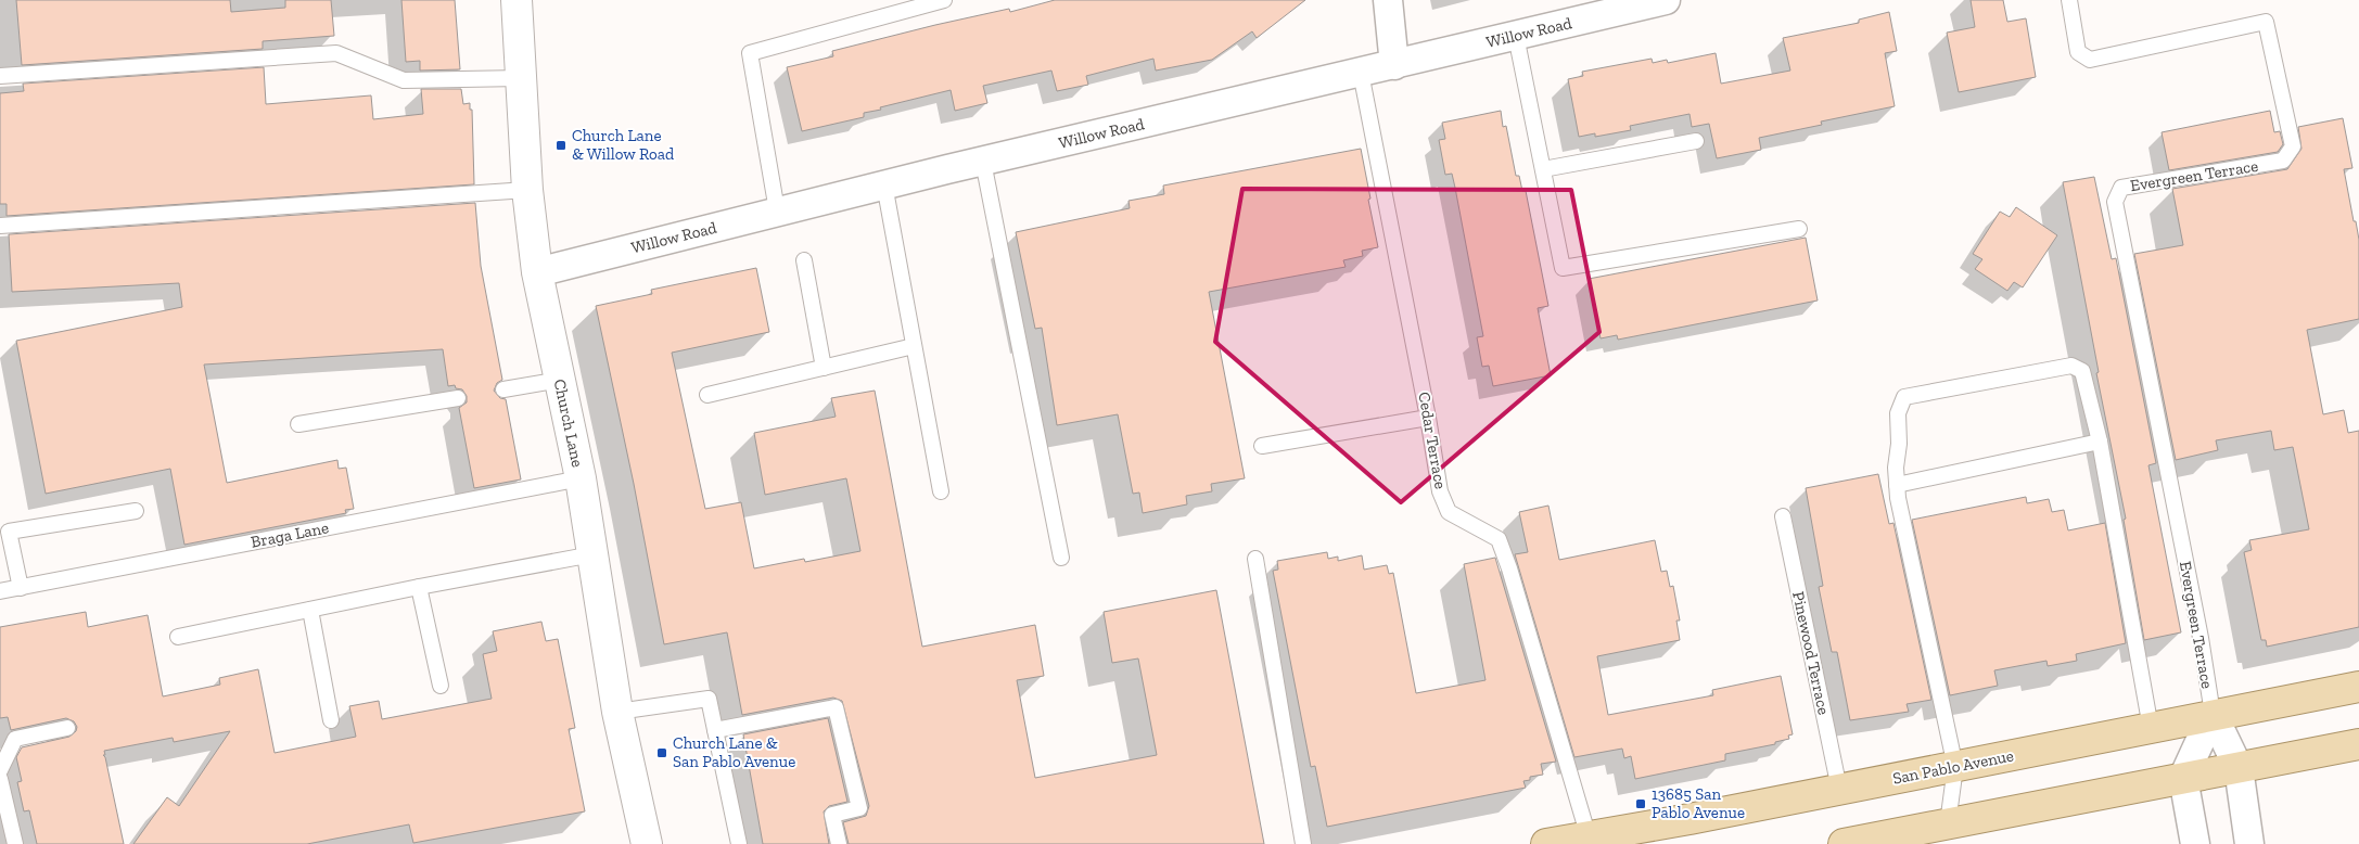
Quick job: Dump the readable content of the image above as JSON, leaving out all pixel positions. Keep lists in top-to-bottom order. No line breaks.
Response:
{"streets":{"main road":["San Pablo Avenue"],"street":["Willow Road","Church Lane"],"lane":["Evergreen Terrace","Cedar Terrace","Braga Lane","Pinewood Terrace"]},"crossings":[["Willow Road","Church Lane"],["Willow Road","Cedar Terrace"],["Evergreen Terrace","San Pablo Avenue"],["Church Lane","Braga Lane"],["Cedar Terrace","San Pablo Avenue"],["Pinewood Terrace","San Pablo Avenue"]],"places":{"transit":["Church Lane & Willow Road","Church Lane & San Pablo Avenue","13685 San Pablo Avenue"]}}
